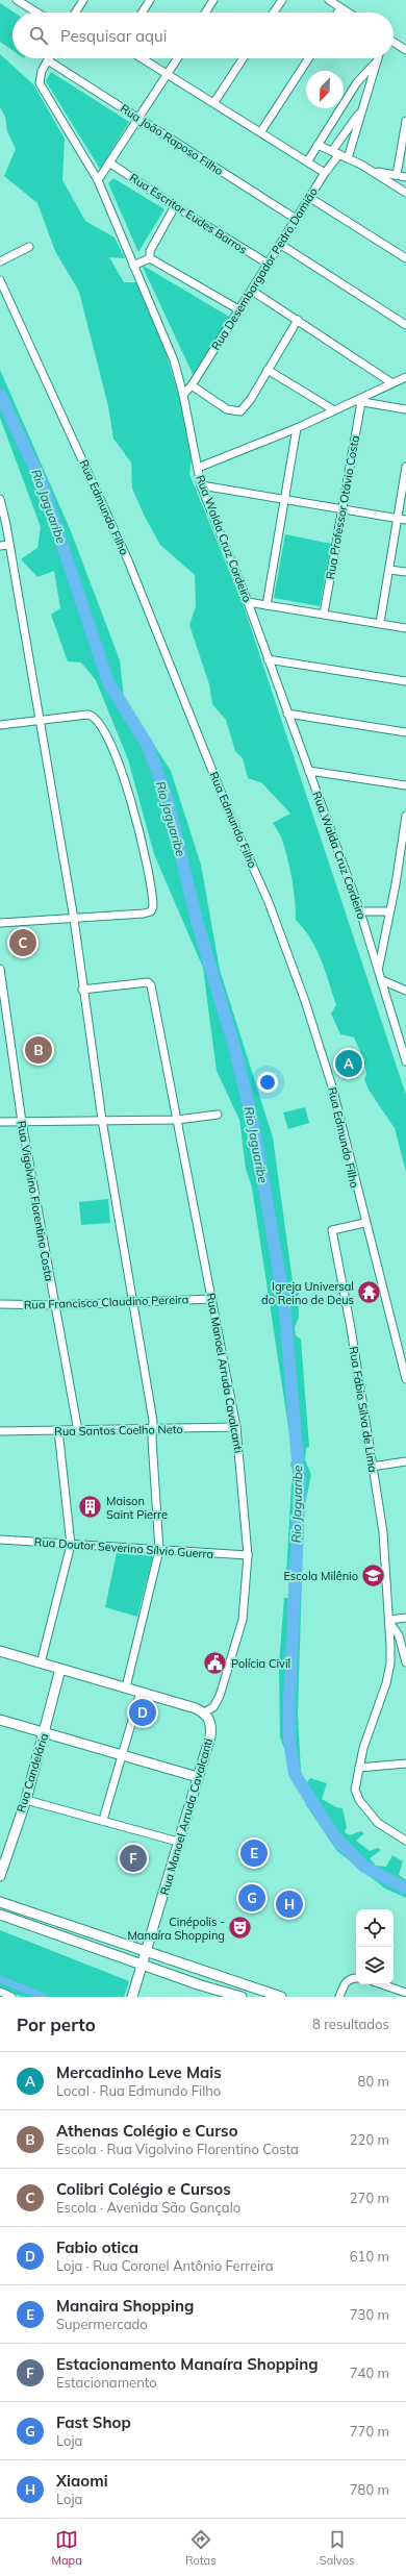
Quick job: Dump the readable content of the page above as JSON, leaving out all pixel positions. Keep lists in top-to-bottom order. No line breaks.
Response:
{"streets":{"main road":["Rua Manoel Arruda Cavalcanti","Rua Candelária"],"street":["Rua João Raposo Filho","Rua Escritor Eudes Barros","Rua Desembargador Pedro Damião","Rua Edmundo Filho","Rua Professor Otávio Costa","Rua Walda Cruz Cordeiro","Rua Vigolvino Florentino Costa","Rua Francisco Claudino Pereira","Rua Fábio Silva de Lima","Rua Santos Coelho Neto","Rua Doutor Severino Sílvio Guerra"]},"crossings":[["Rua João Raposo Filho","Rua Desembargador Pedro Damião"],["Rua João Raposo Filho","Rua Walda Cruz Cordeiro"],["Rua Escritor Eudes Barros","Rua Desembargador Pedro Damião"],["Rua Desembargador Pedro Damião","Rua Walda Cruz Cordeiro"],["Rua Edmundo Filho","Rua Fábio Silva de Lima"],["Rua Vigolvino Florentino Costa","Rua Francisco Claudino Pereira"],["Rua Vigolvino Florentino Costa","Rua Santos Coelho Neto"],["Rua Francisco Claudino Pereira","Rua Manoel Arruda Cavalcanti"],["Rua Manoel Arruda Cavalcanti","Rua Santos Coelho Neto"],["Rua Manoel Arruda Cavalcanti","Rua Doutor Severino Sílvio Guerra"]],"water":["Rio Jaguaribe"],"places":{"temple":["Igreja Universal do Reino de Deus"],"building":["Maison Saint Pierre"],"school or university":["Escola Milênio"],"public building":["Polícia Civil"],"theatre":["Cinépolis - Manaíra Shopping"]},"north":"bottom left","page":{"search":"Pesquisar aqui","pins":["C","B","A","D","E","F","G","H"],"heading":["Por perto","8 resultados"],"list":[{"mark":"A","name":"Mercadinho Leve Mais","note":"Local · Rua Edmundo Filho","value":"80 m"},{"mark":"B","name":"Athenas Colégio e Curso","note":"Escola · Rua Vigolvino Florentino Costa","value":"220 m"},{"mark":"C","name":"Colibri Colégio e Cursos","note":"Escola · Avenida São Gonçalo","value":"270 m"},{"mark":"D","name":"Fabio otica","note":"Loja · Rua Coronel Antônio Ferreira","value":"610 m"},{"mark":"E","name":"Manaira Shopping","note":"Supermercado","value":"730 m"},{"mark":"F","name":"Estacionamento Manaíra Shopping","note":"Estacionamento","value":"740 m"},{"mark":"G","name":"Fast Shop","note":"Loja","value":"770 m"},{"mark":"H","name":"Xiaomi","note":"Loja","value":"780 m"}],"nav":["Mapa","Rotas","Salvos"]}}
